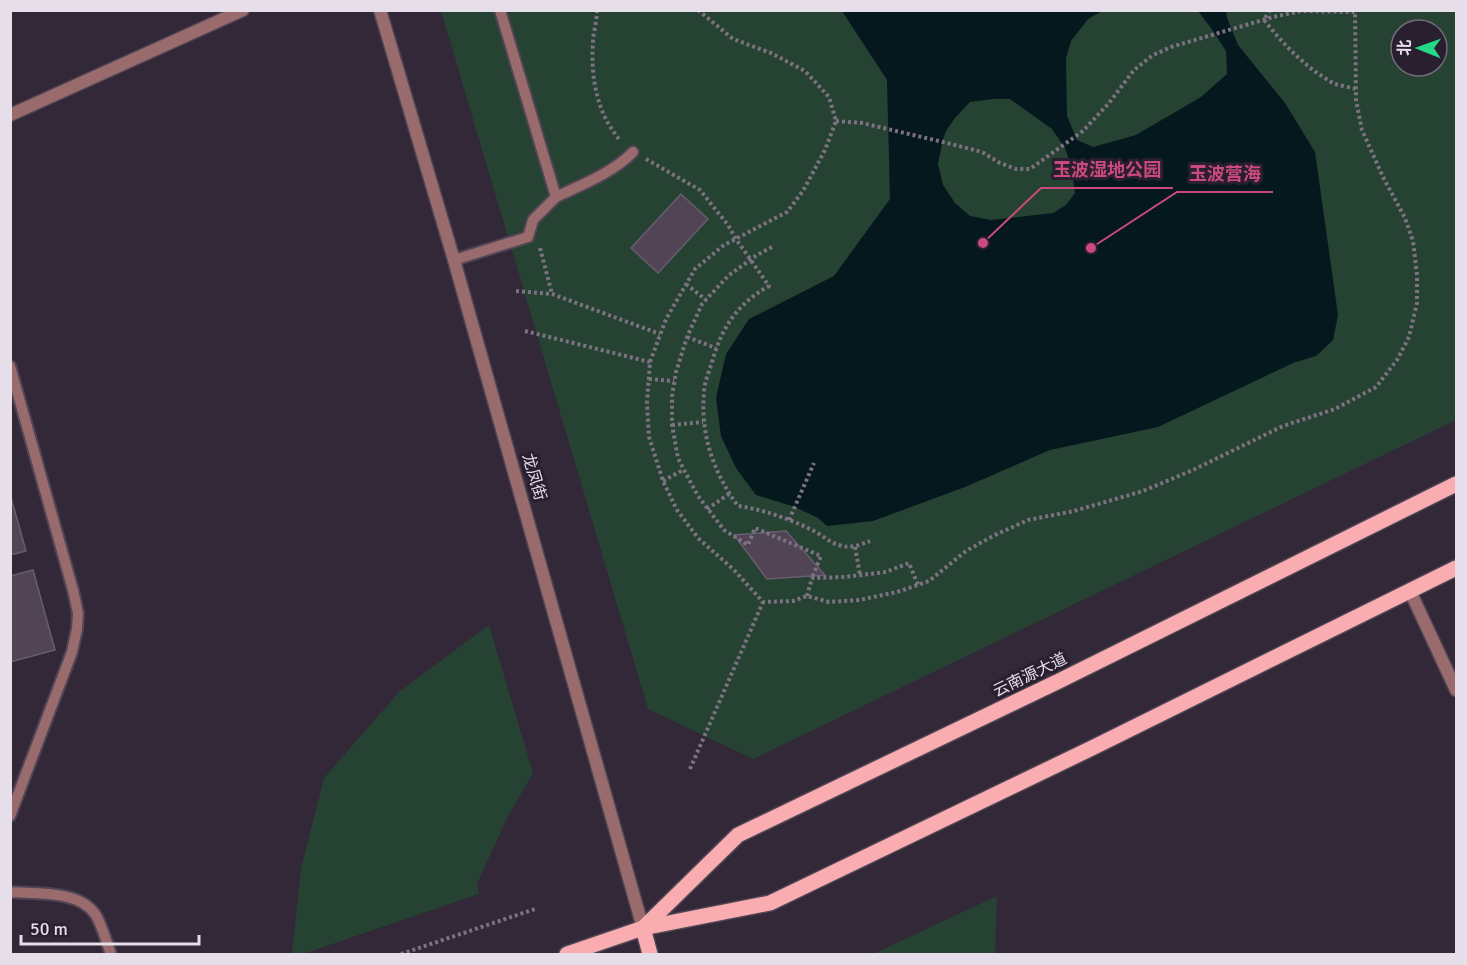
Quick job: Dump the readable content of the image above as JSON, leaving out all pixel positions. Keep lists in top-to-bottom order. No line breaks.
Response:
{"streets":{"main road":["龙凤街","云南源大道"]},"crossings":[["龙凤街","云南源大道"]],"places":["玉波湿地公园","玉波营海"],"scale_bar":"50 m","north":"left"}
